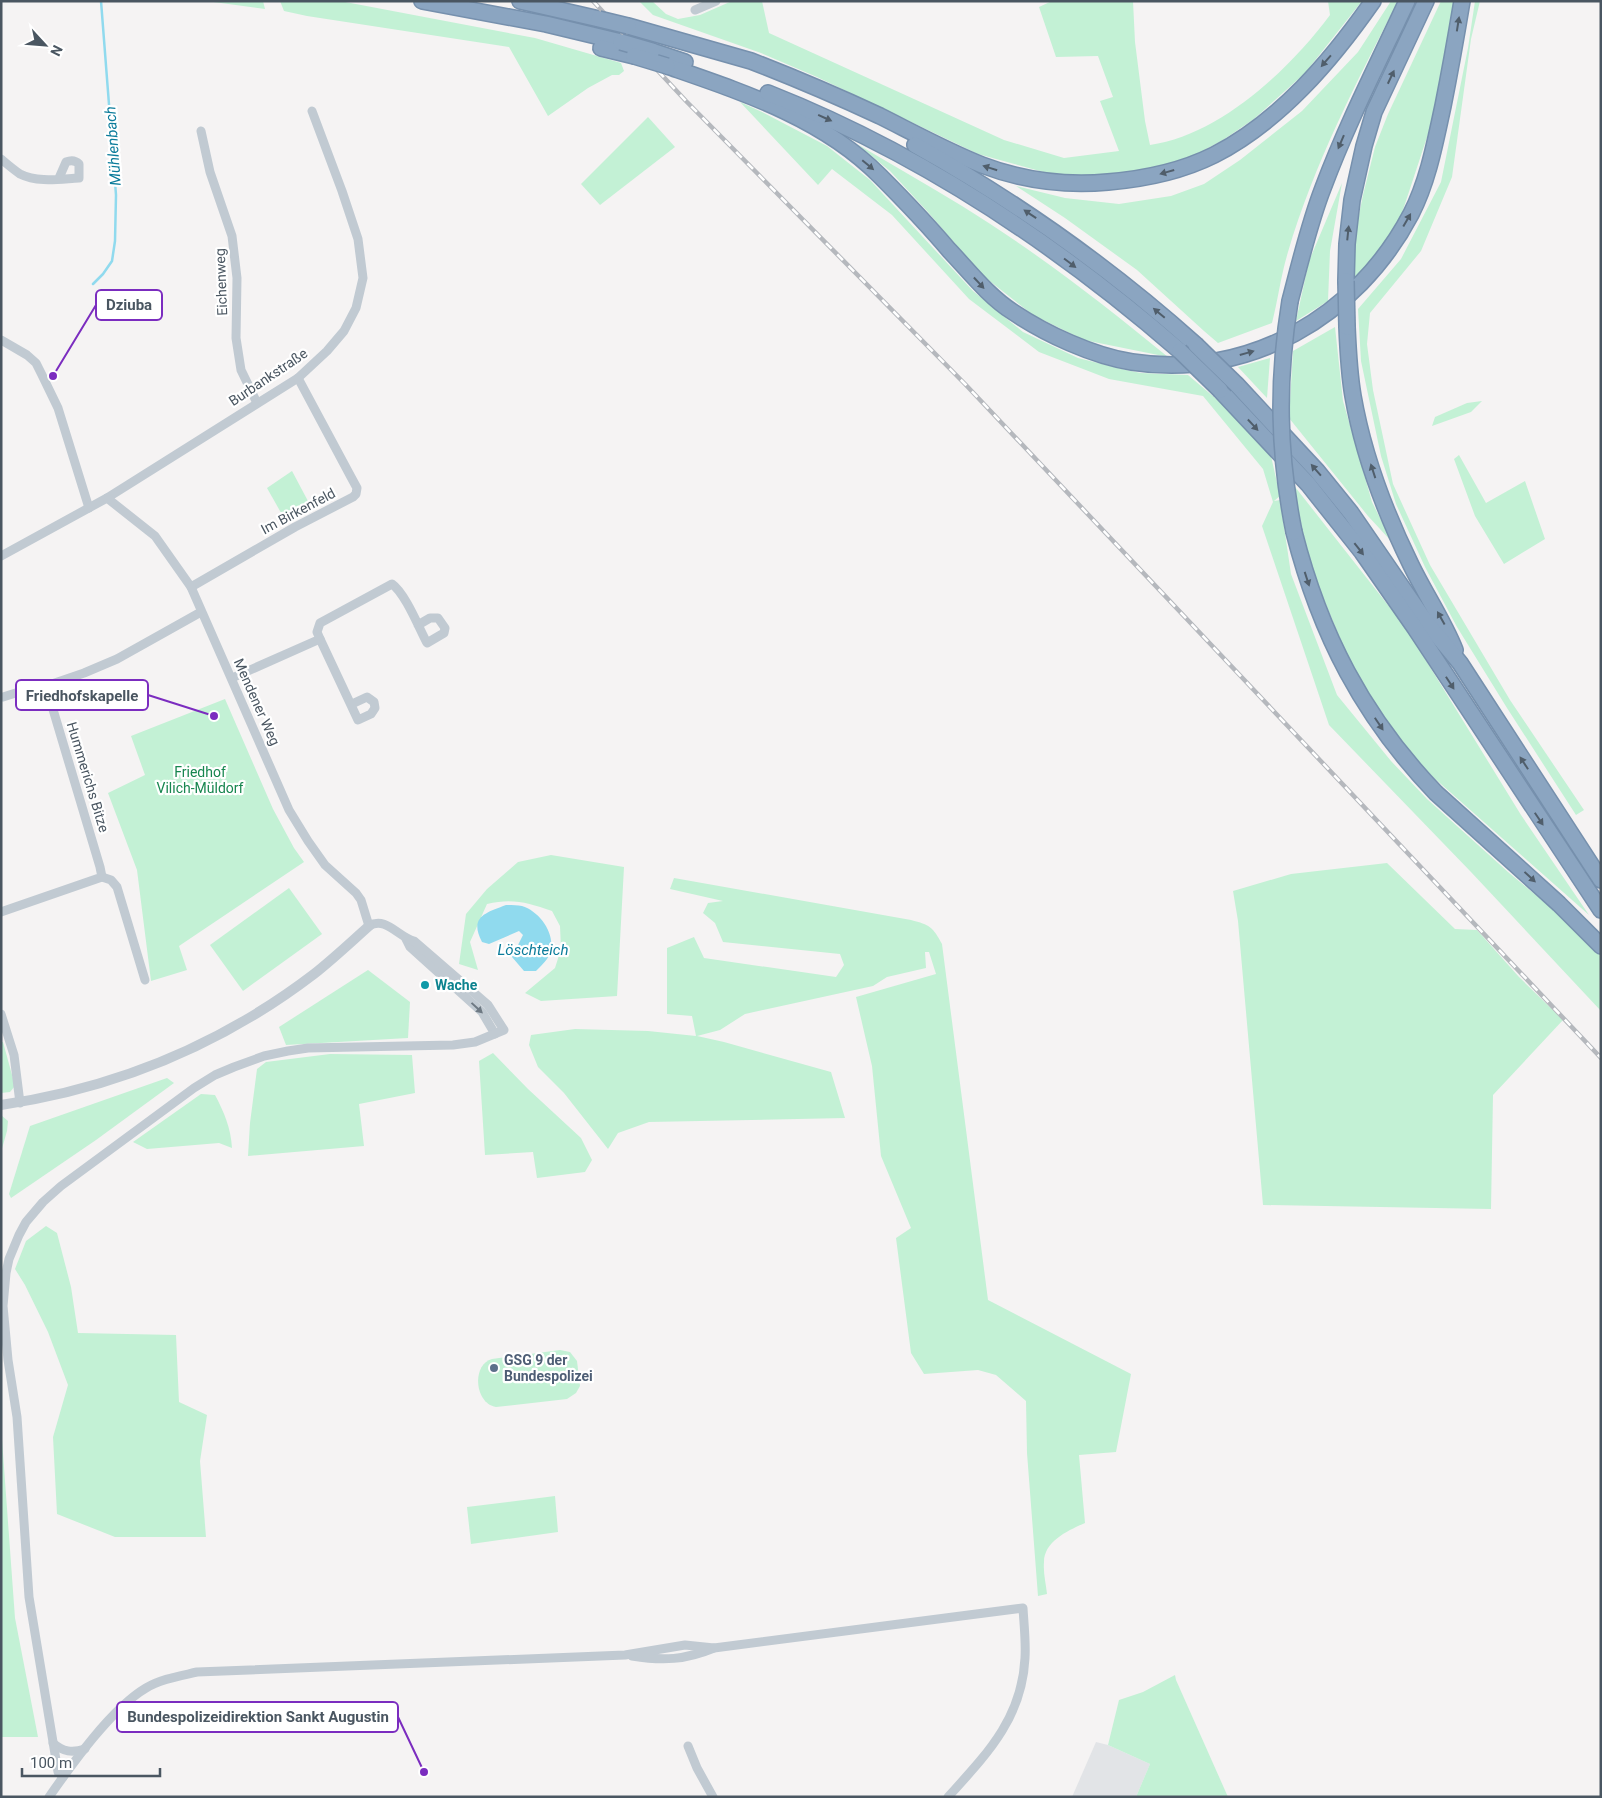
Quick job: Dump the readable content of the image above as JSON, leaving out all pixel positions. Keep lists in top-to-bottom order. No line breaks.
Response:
{"streets":{"street":["Eichenweg","Burbankstraße","Im Birkenfeld","Mendener Weg","Hummerichs Bitze"]},"crossings":[["Eichenweg","Burbankstraße"],["Burbankstraße","Im Birkenfeld"],["Burbankstraße","Mendener Weg"],["Im Birkenfeld","Mendener Weg"]],"water":["Mühlenbach","Löschteich"],"parks":["Friedhof Vilich-Müldorf"],"places":["Dziuba","Friedhofskapelle","Wache","GSG 9 der Bundespolizei","Bundespolizeidirektion Sankt Augustin"],"scale_bar":"100 m","north":"bottom right"}
